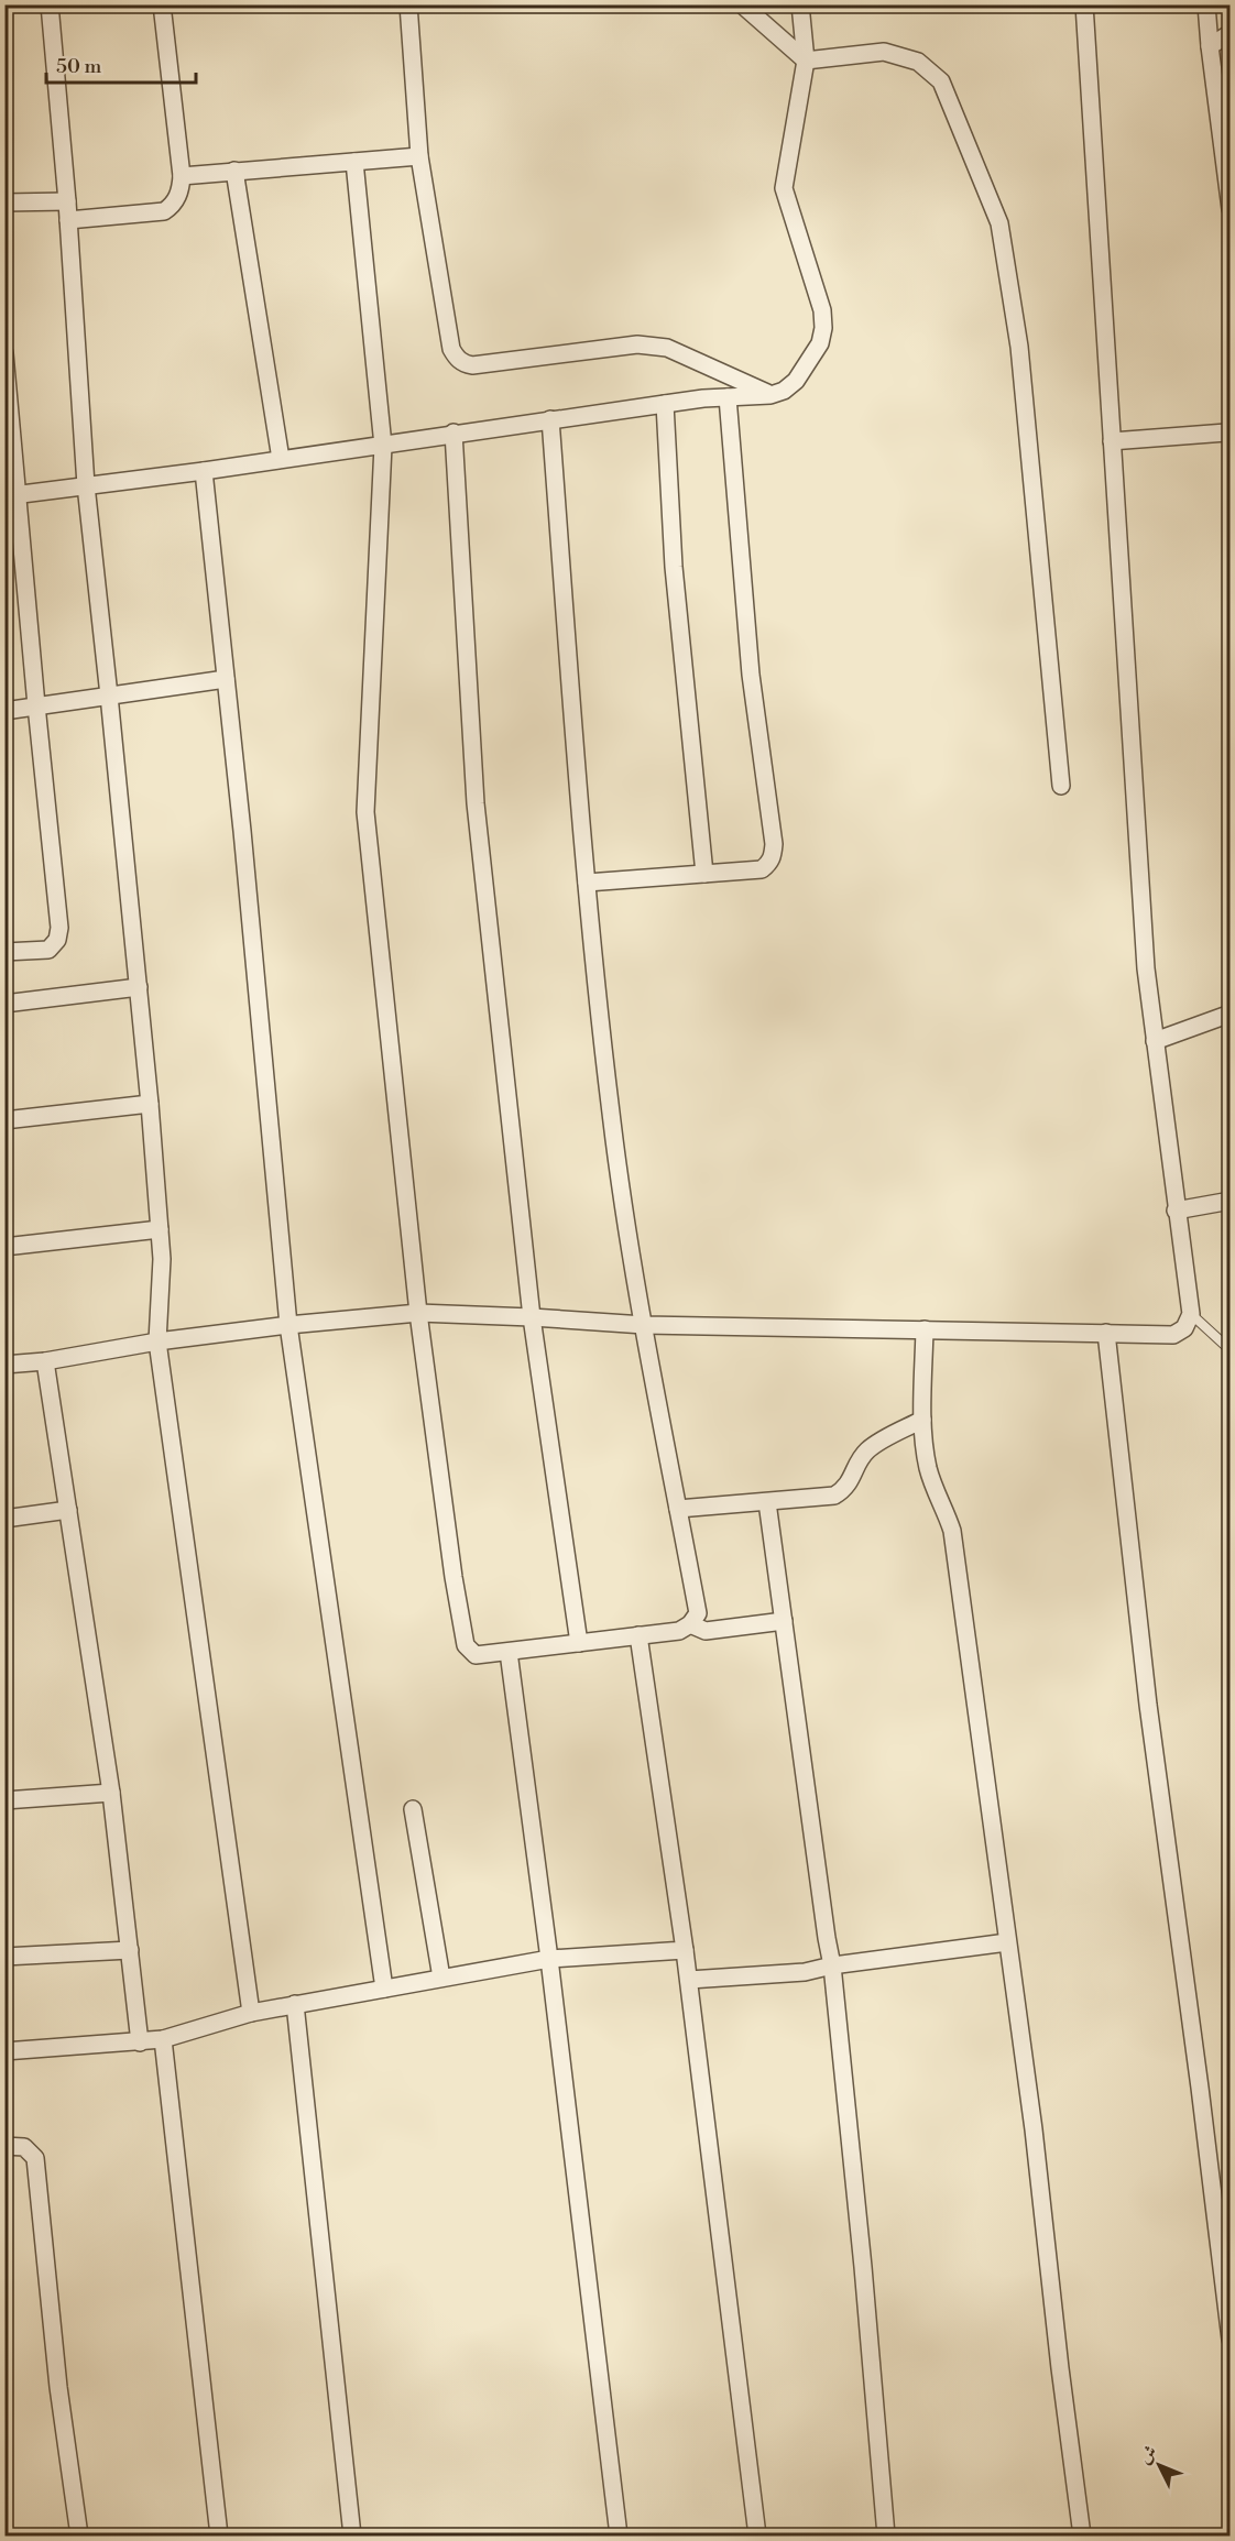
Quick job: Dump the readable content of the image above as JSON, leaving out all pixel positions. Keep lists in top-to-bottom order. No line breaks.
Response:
{"scale_bar":"50 m","north":"top left"}
